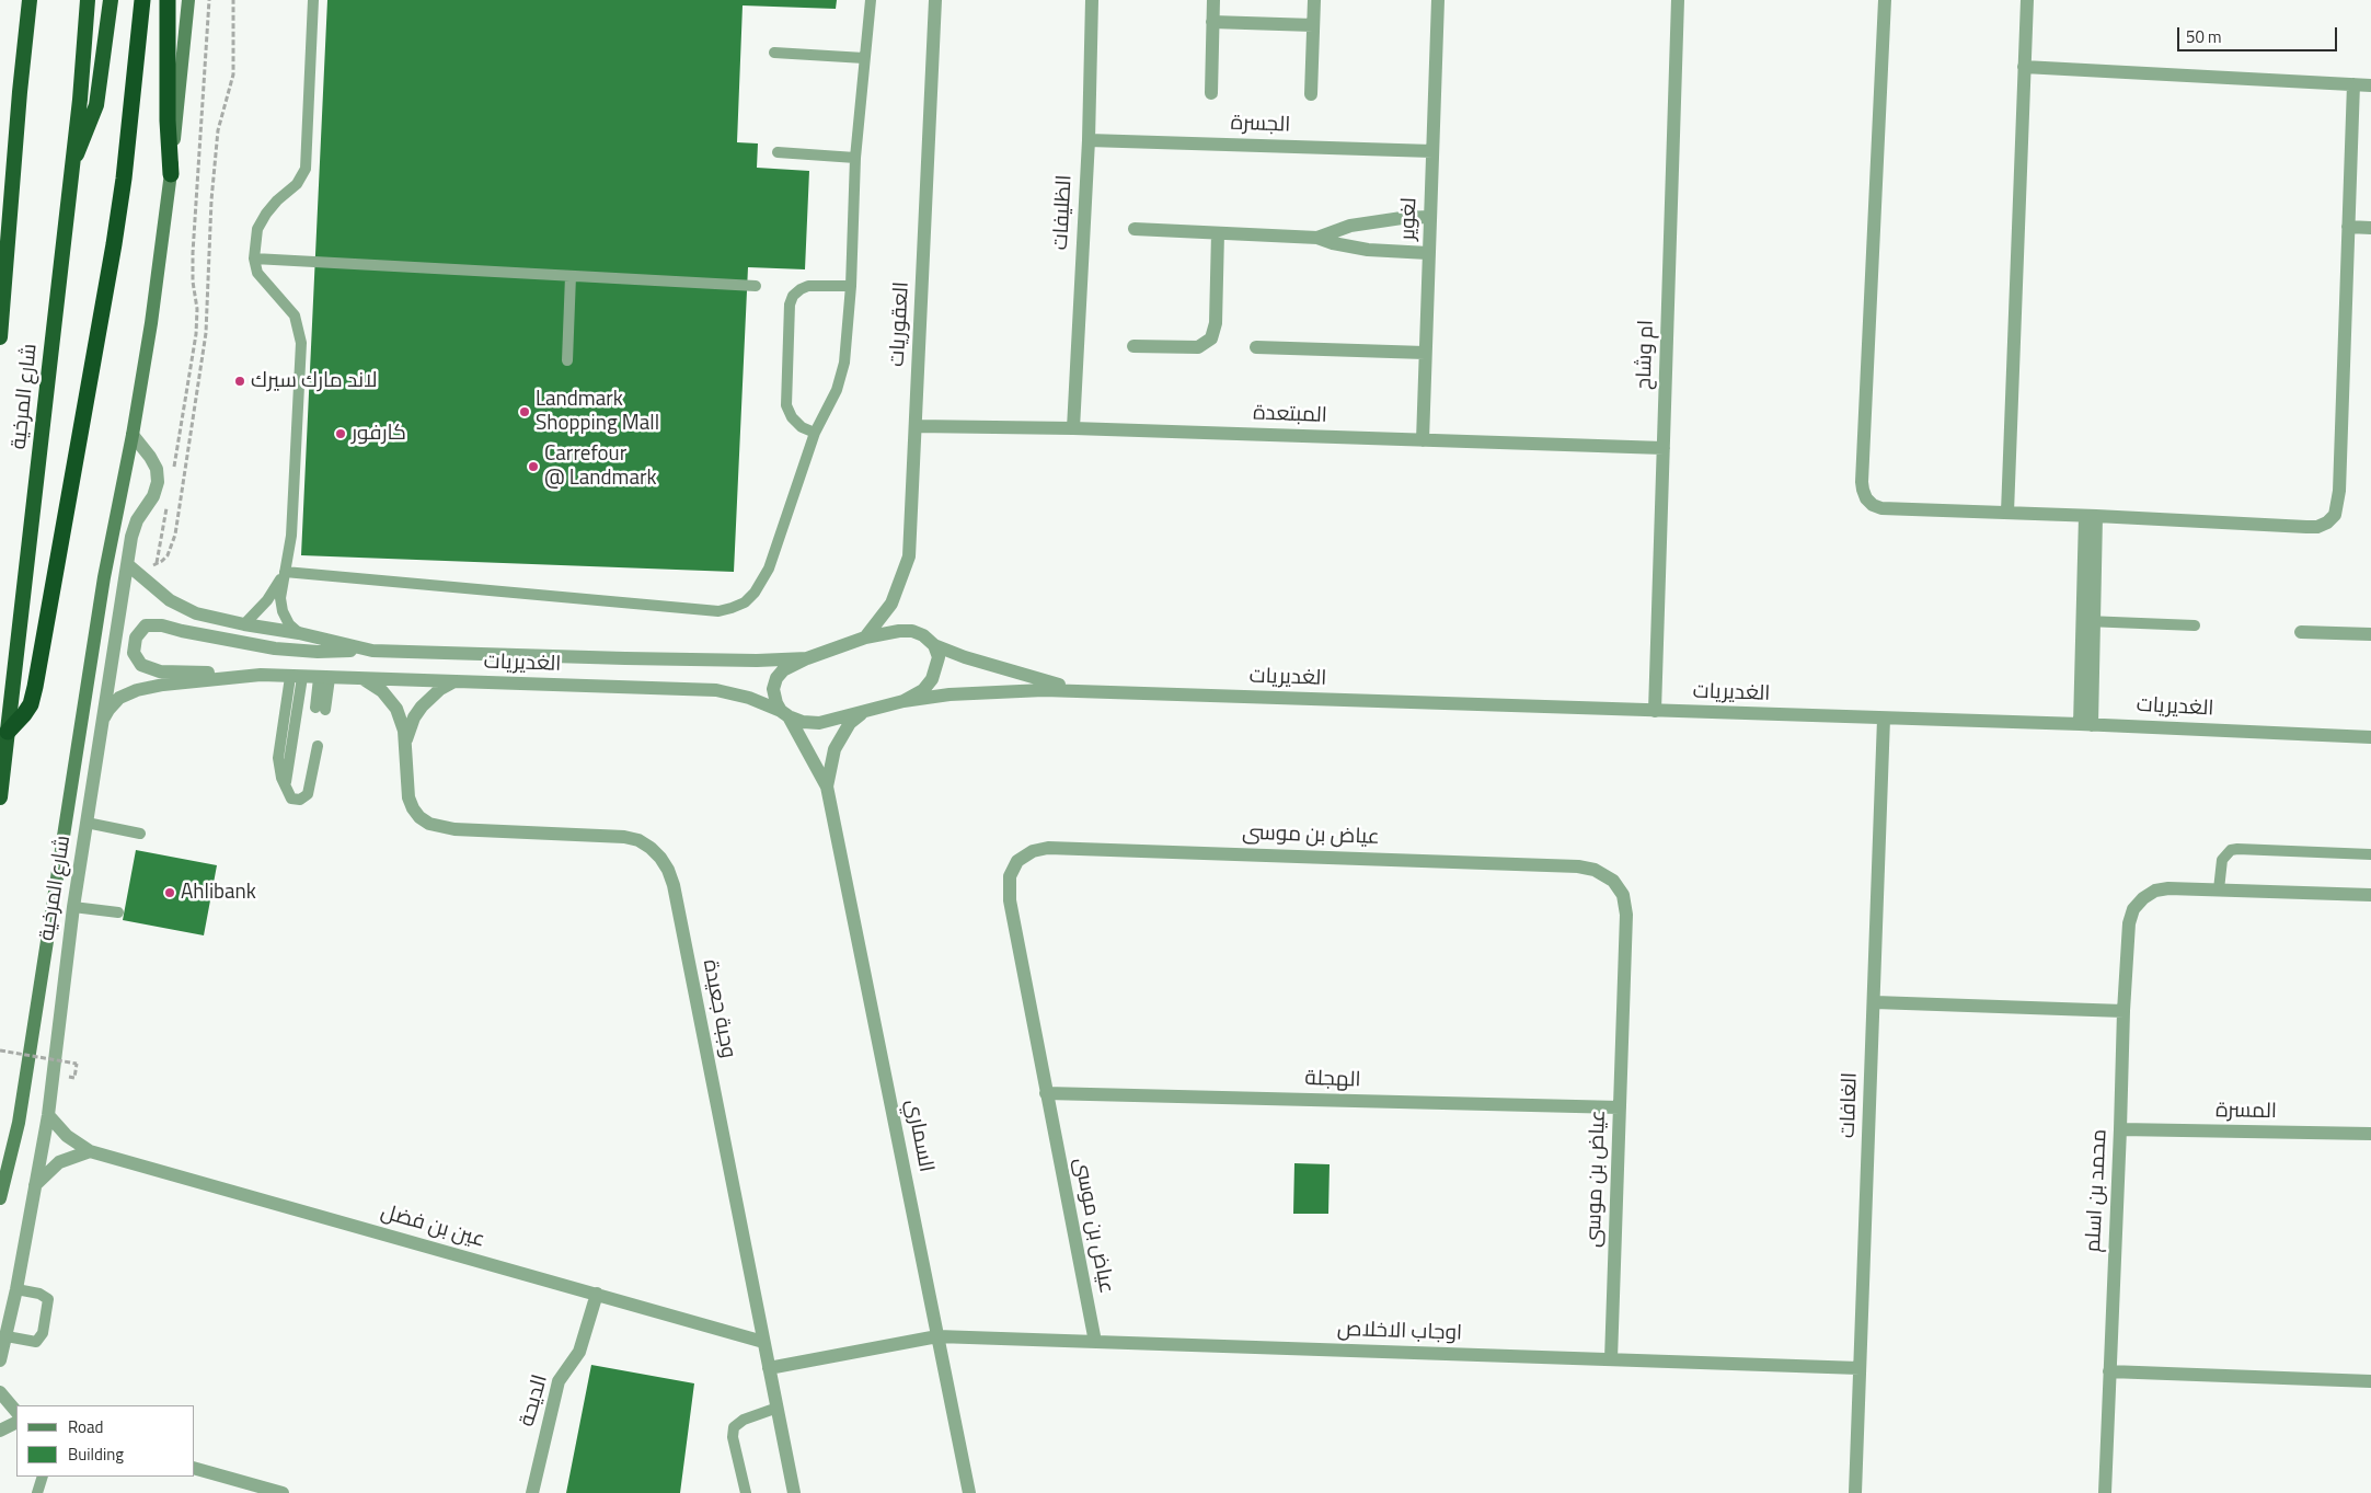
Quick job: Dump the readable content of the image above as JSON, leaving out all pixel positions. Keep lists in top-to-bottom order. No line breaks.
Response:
{"streets":{"highway":["شارع المرخية"],"street":["الجسرة","الظليفات","لغوير","العقوريات","ام وشاح","المبتعدة","الغديريات","عياض بن موسى","وجبة جعيدة","الهجلة","الغافات","المسرة","السماري","محمد بن اسلم","عين بن فضل","اوجاب الاخلاص","الديحة"]},"crossings":[["الجسرة","الظليفات"],["الجسرة","لغوير"],["الظليفات","المبتعدة"],["لغوير","المبتعدة"],["العقوريات","المبتعدة"],["العقوريات","الغديريات"],["ام وشاح","المبتعدة"],["ام وشاح","الغديريات"],["شارع المرخية","الغديريات"],["شارع المرخية","عين بن فضل"],["الغديريات","وجبة جعيدة"],["الغديريات","الغافات"],["الغديريات","السماري"],["عياض بن موسى","الهجلة"],["عياض بن موسى","اوجاب الاخلاص"],["وجبة جعيدة","عين بن فضل"],["وجبة جعيدة","اوجاب الاخلاص"],["الغافات","اوجاب الاخلاص"],["المسرة","محمد بن اسلم"],["السماري","اوجاب الاخلاص"],["عين بن فضل","الديحة"]],"places":["لاند مارك سيرك","Landmark Shopping Mall","كارفور","Carrefour @ Landmark","Ahlibank"],"legend":["Road","Building"],"scale_bar":"50 m"}
